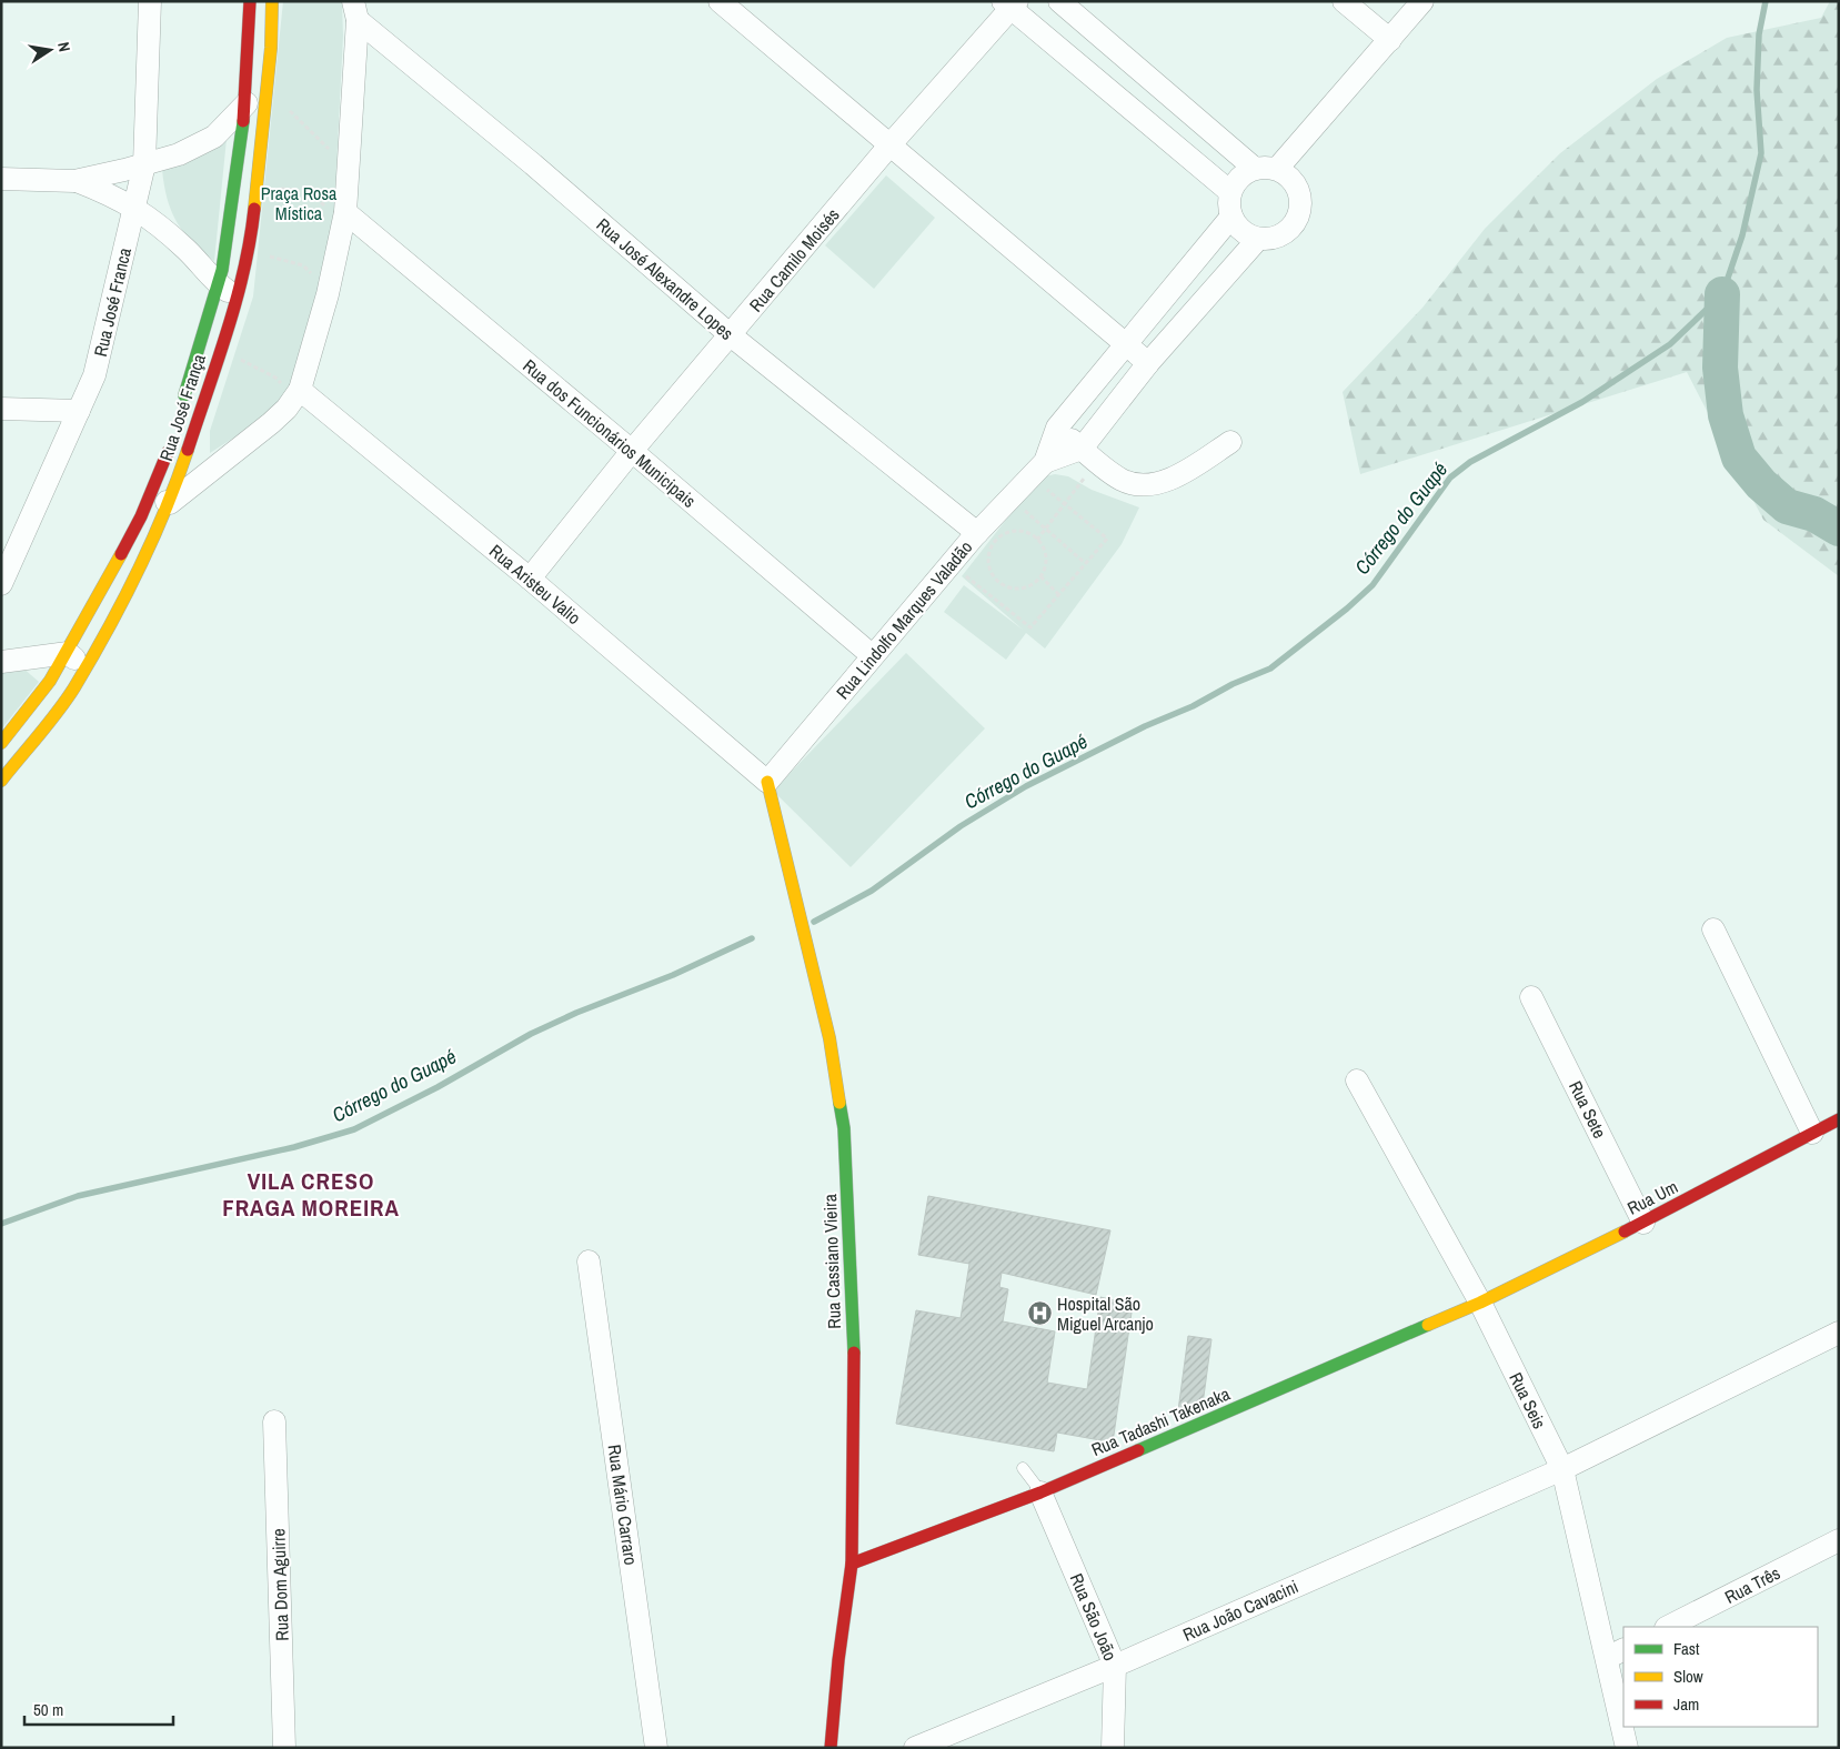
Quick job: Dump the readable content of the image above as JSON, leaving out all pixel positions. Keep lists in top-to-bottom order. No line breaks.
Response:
{"streets":{"street":["Rua Camilo Moisés","Rua José Alexandre Lopes","Rua José Franca","Rua José França","Rua dos Funcionários Municipais","Rua Aristeu Valio","Rua Lindolfo Marques Valadão","Rua Sete","Rua Um","Rua Cassiano Vieira","Rua Seis","Rua Tadashi Takenaka","Rua Mário Carraro","Rua Dom Aguirre","Rua Três","Rua João Cavacini","Rua São João"]},"crossings":[["Rua Camilo Moisés","Rua José Alexandre Lopes"],["Rua Camilo Moisés","Rua dos Funcionários Municipais"],["Rua Camilo Moisés","Rua Aristeu Valio"],["Rua José Alexandre Lopes","Rua Lindolfo Marques Valadão"],["Rua dos Funcionários Municipais","Rua Lindolfo Marques Valadão"],["Rua Aristeu Valio","Rua Lindolfo Marques Valadão"],["Rua Aristeu Valio","Rua Cassiano Vieira"],["Rua Lindolfo Marques Valadão","Rua Cassiano Vieira"],["Rua Sete","Rua Um"],["Rua Um","Rua Seis"],["Rua Um","Rua Tadashi Takenaka"],["Rua Cassiano Vieira","Rua Tadashi Takenaka"],["Rua Seis","Rua Tadashi Takenaka"],["Rua Seis","Rua João Cavacini"],["Rua Tadashi Takenaka","Rua São João"],["Rua João Cavacini","Rua São João"]],"districts":["VILA CRESO FRAGA MOREIRA"],"water":["Córrego do Guapé"],"parks":["Praça Rosa Mística"],"places":{"hospital":["Hospital São Miguel Arcanjo"]},"legend":["Fast","Slow","Jam"],"scale_bar":"50 m","north":"right"}
